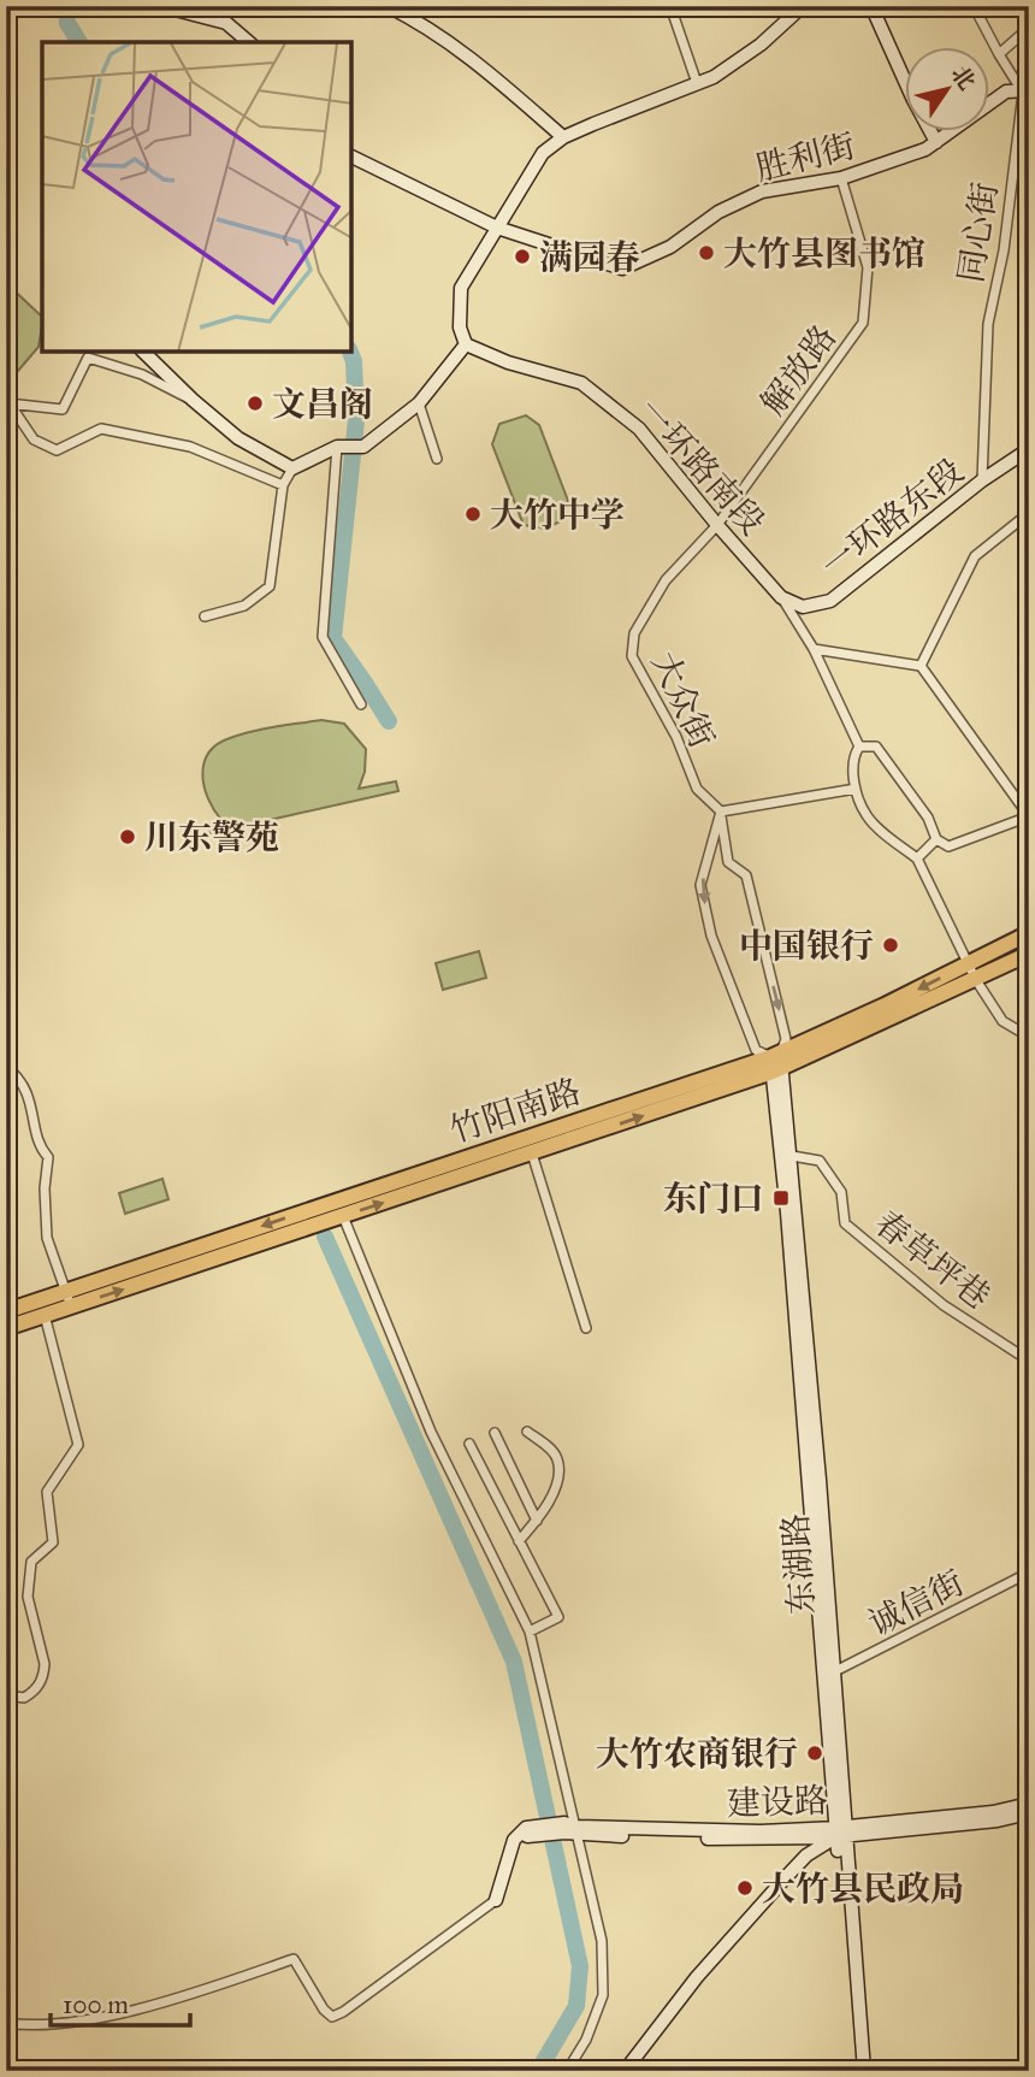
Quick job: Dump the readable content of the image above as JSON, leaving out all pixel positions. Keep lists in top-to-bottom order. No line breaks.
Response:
{"streets":{"highway":["竹阳南路"],"street":["胜利街","同心街","解放路","一环路南段","一环路东段","大众街","春草坪巷","东湖路","诚信街","建设路"]},"crossings":[["胜利街","同心街"],["胜利街","解放路"],["同心街","一环路东段"],["解放路","一环路南段"],["解放路","大众街"],["一环路南段","一环路东段"],["一环路南段","大众街"],["竹阳南路","东湖路"],["春草坪巷","东湖路"],["东湖路","诚信街"],["东湖路","建设路"]],"places":{"other":["大竹县图书馆","满园春","文昌阁","大竹中学","川东警苑","中国银行","大竹农商银行","大竹县民政局"],"transit":["东门口"]},"scale_bar":"100 m","north":"top right"}
